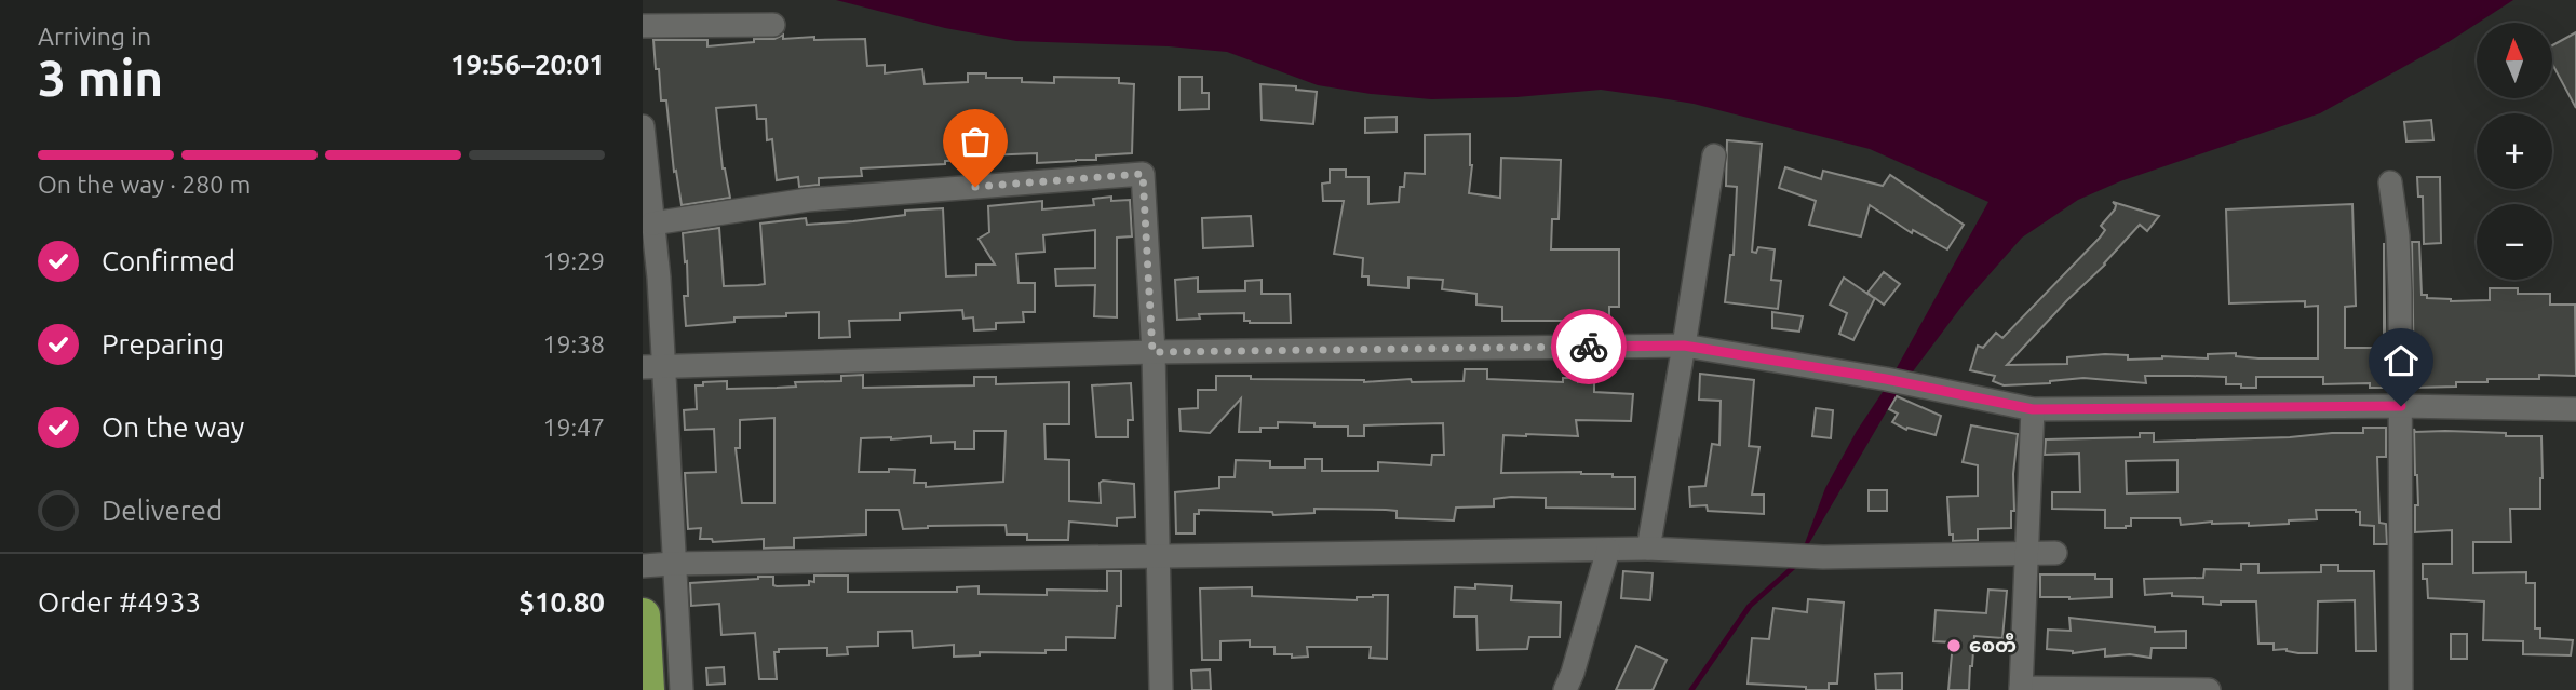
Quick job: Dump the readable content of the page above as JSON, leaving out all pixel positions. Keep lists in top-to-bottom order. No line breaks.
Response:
{"places":["စေတီ"],"north":"top","page":{"heading":["3 min","Arriving in","19:56–20:01"],"panel":["Order #4933","$10.80"],"map_buttons":["+","−"],"bar":"On the way · 280 m","list":[["Confirmed","19:29"],["Preparing","19:38"],["On the way","19:47"],"Delivered"]}}
